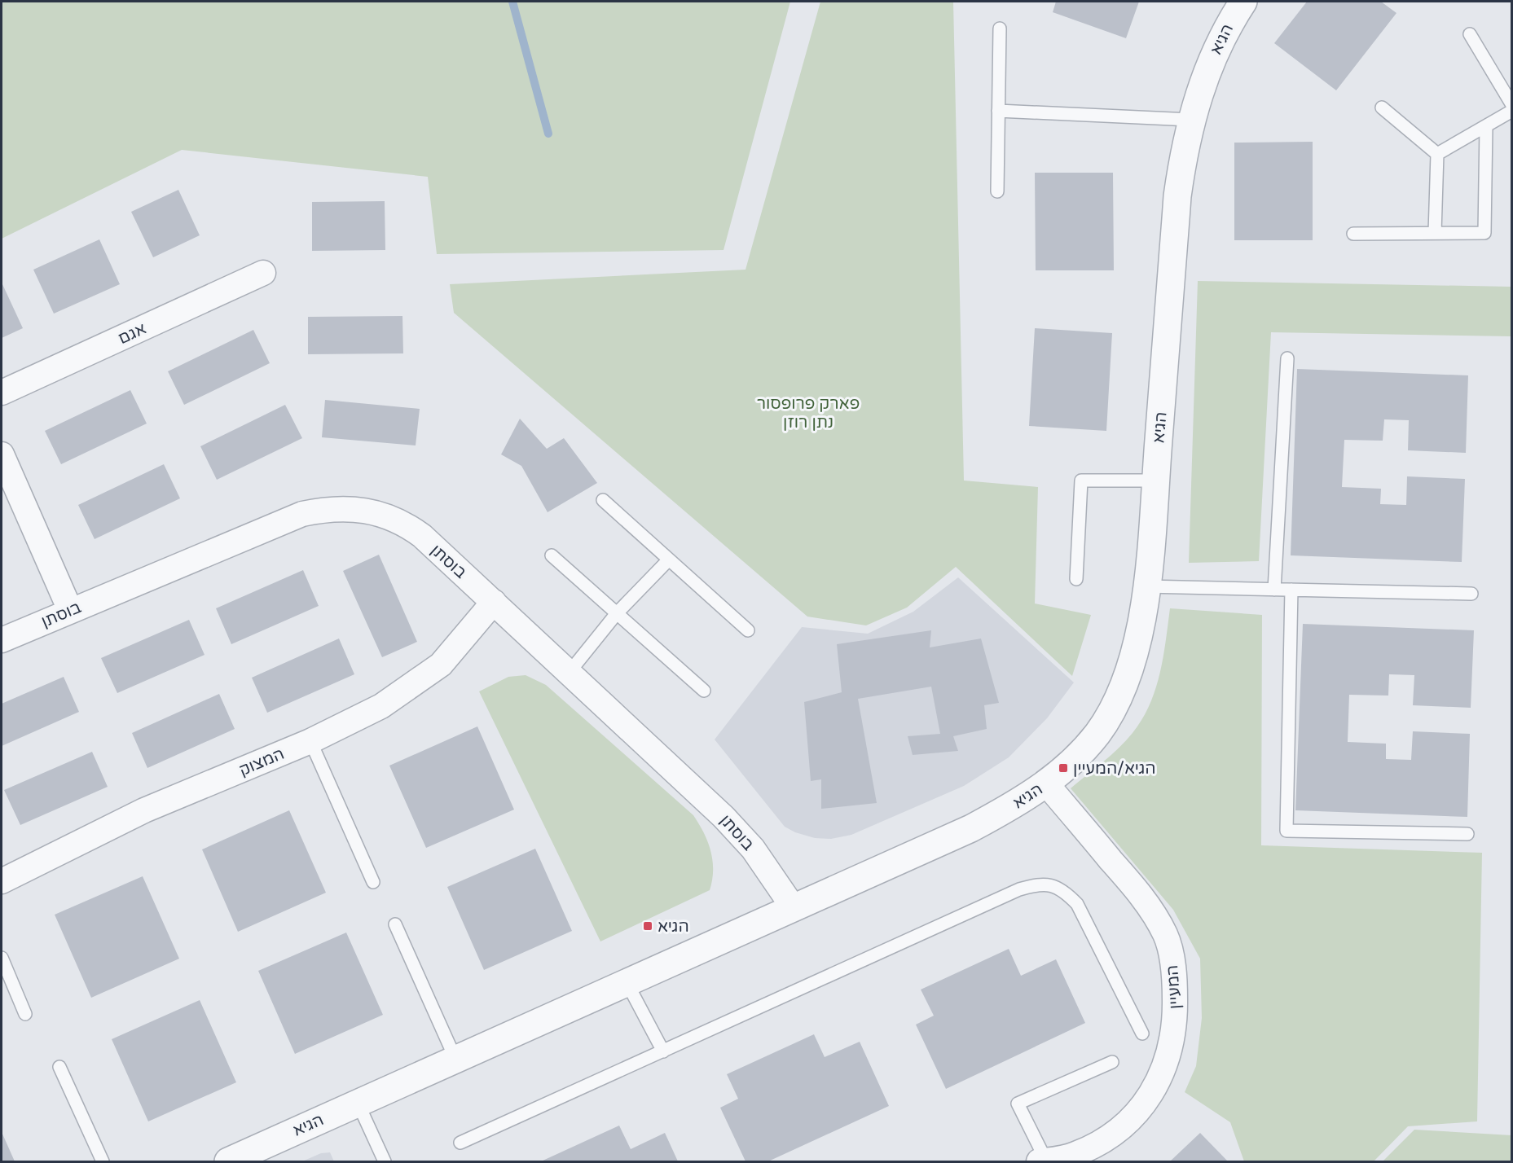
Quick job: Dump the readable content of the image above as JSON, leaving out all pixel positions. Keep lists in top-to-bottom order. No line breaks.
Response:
{"streets":{"street":["הגיא","אגם","בוסתן","המצוק","המעיין"]},"crossings":[["הגיא","בוסתן"],["הגיא","המעיין"],["בוסתן","המצוק"]],"parks":["פארק פרופסור נתן רוזן"],"places":{"transit":["הגיא/המעיין","הגיא"]}}
